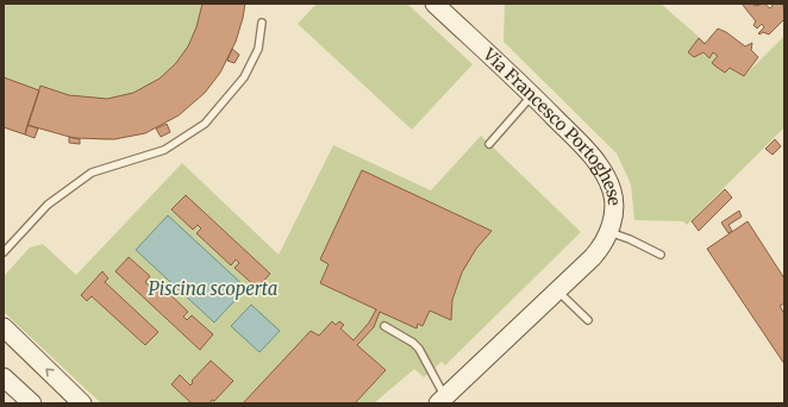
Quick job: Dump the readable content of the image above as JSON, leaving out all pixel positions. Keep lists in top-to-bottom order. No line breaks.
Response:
{"streets":{"street":["Via Francesco Portoghese"]},"water":["Piscina scoperta"]}
